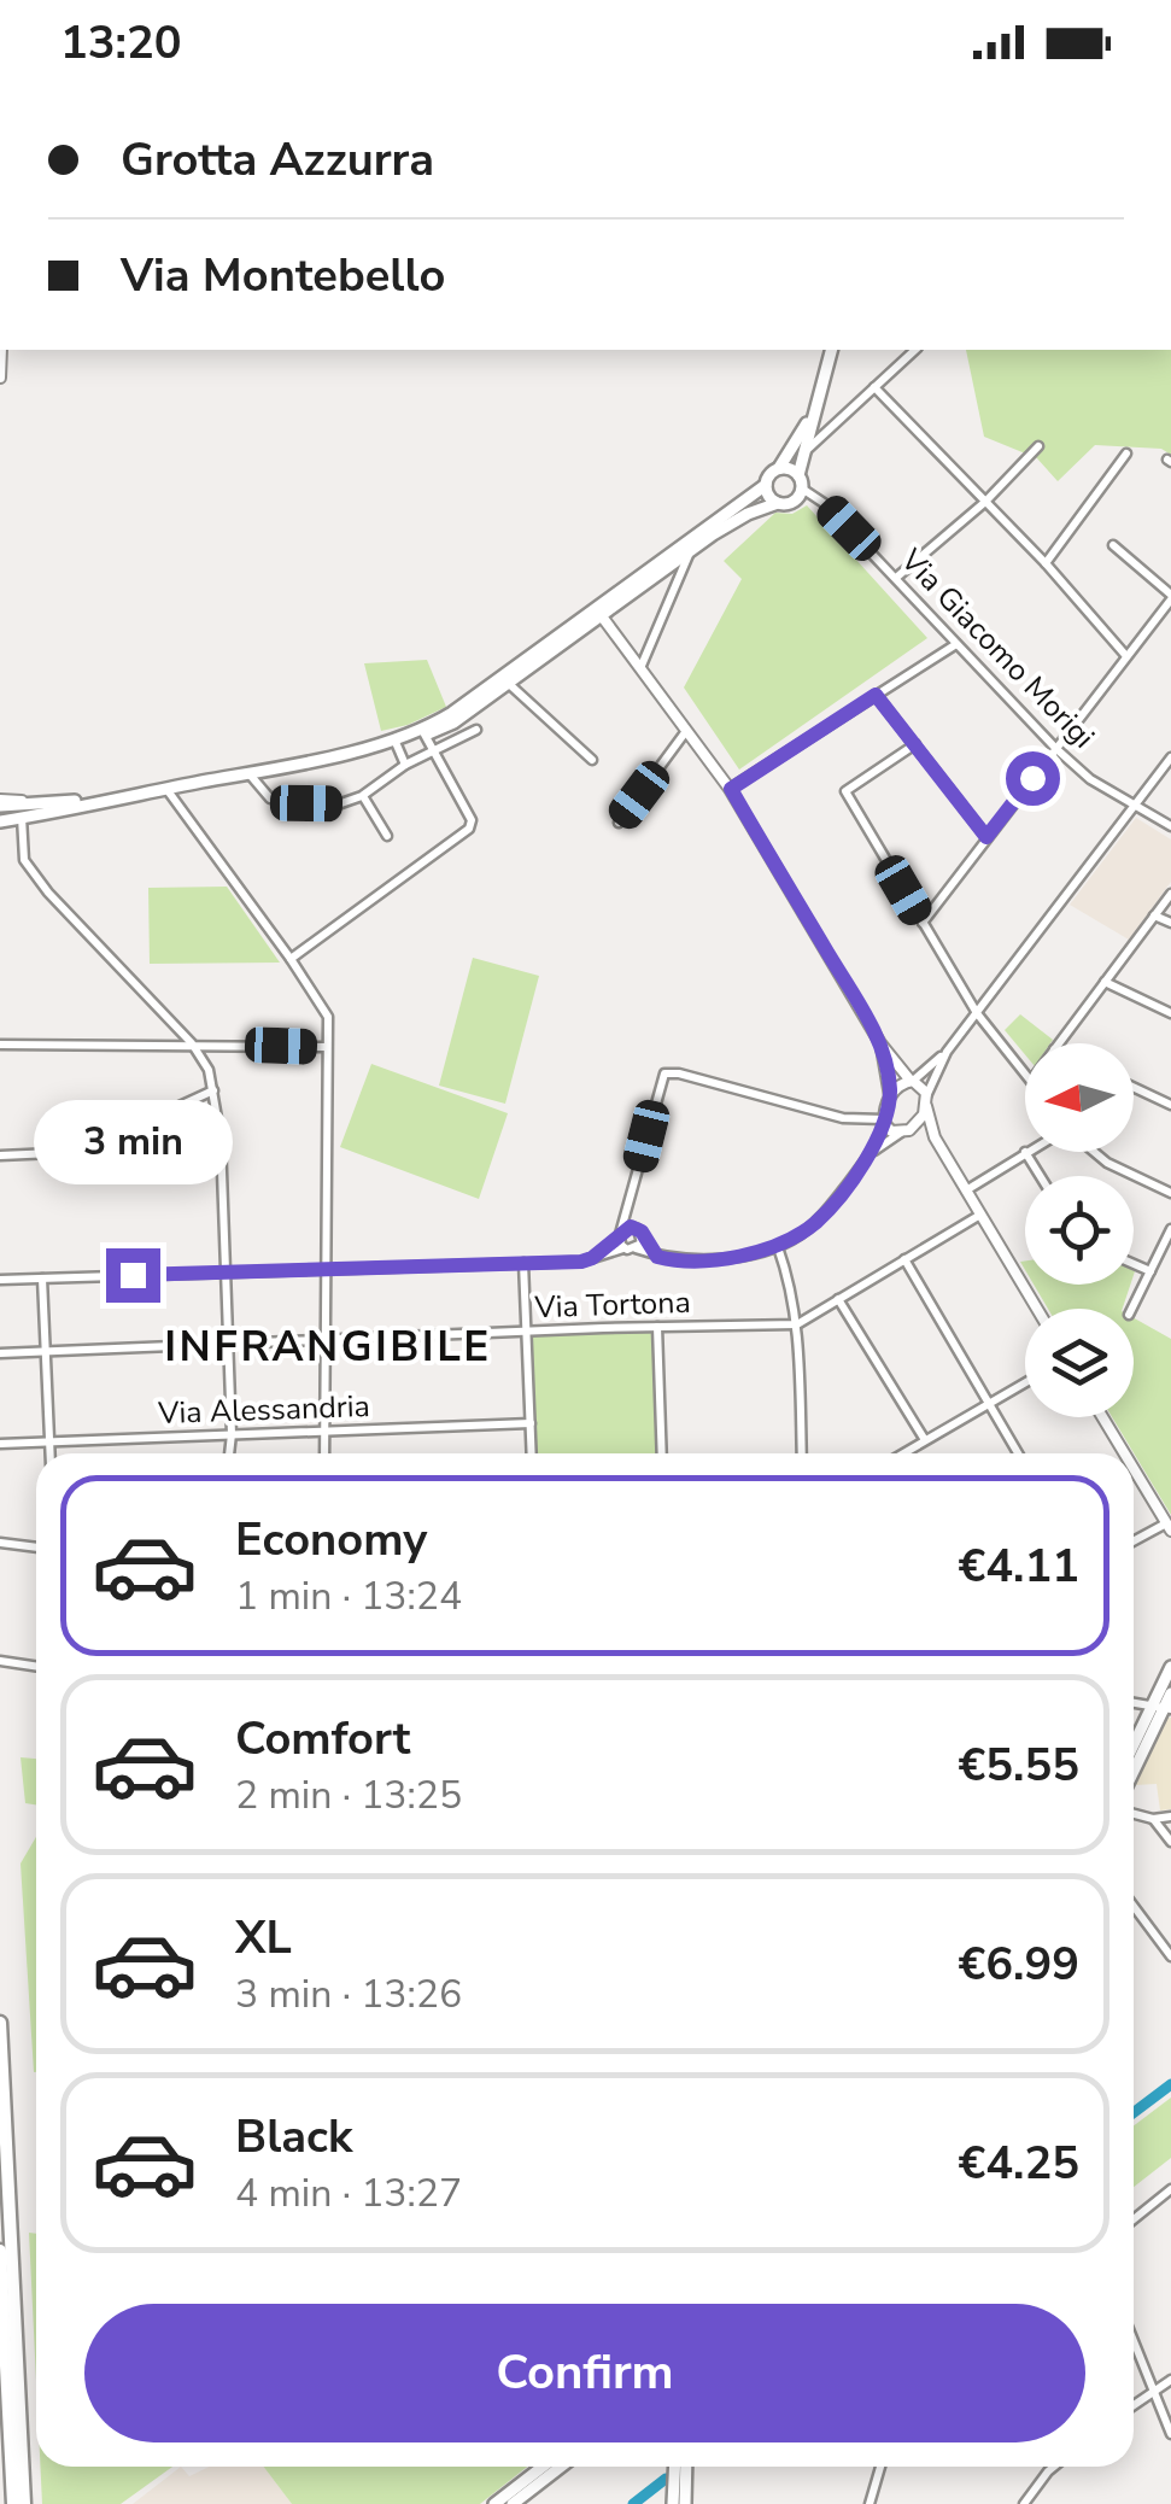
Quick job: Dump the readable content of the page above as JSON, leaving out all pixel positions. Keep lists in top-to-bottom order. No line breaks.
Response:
{"streets":{"street":["Via Giacomo Morigi","Via Tortona","Via Alessandria"]},"districts":["INFRANGIBILE"],"north":"left","page":{"status":"13:20","banner":["Grotta Azzurra","Via Montebello"],"bubble":"3 min","list":[{"name":"Economy","note":"1 min · 13:24","value":"€4.11"},{"name":"Comfort","note":"2 min · 13:25","value":"€5.55"},{"name":"XL","note":"3 min · 13:26","value":"€6.99"},{"name":"Black","note":"4 min · 13:27","value":"€4.25"}],"buttons":"Confirm"}}
